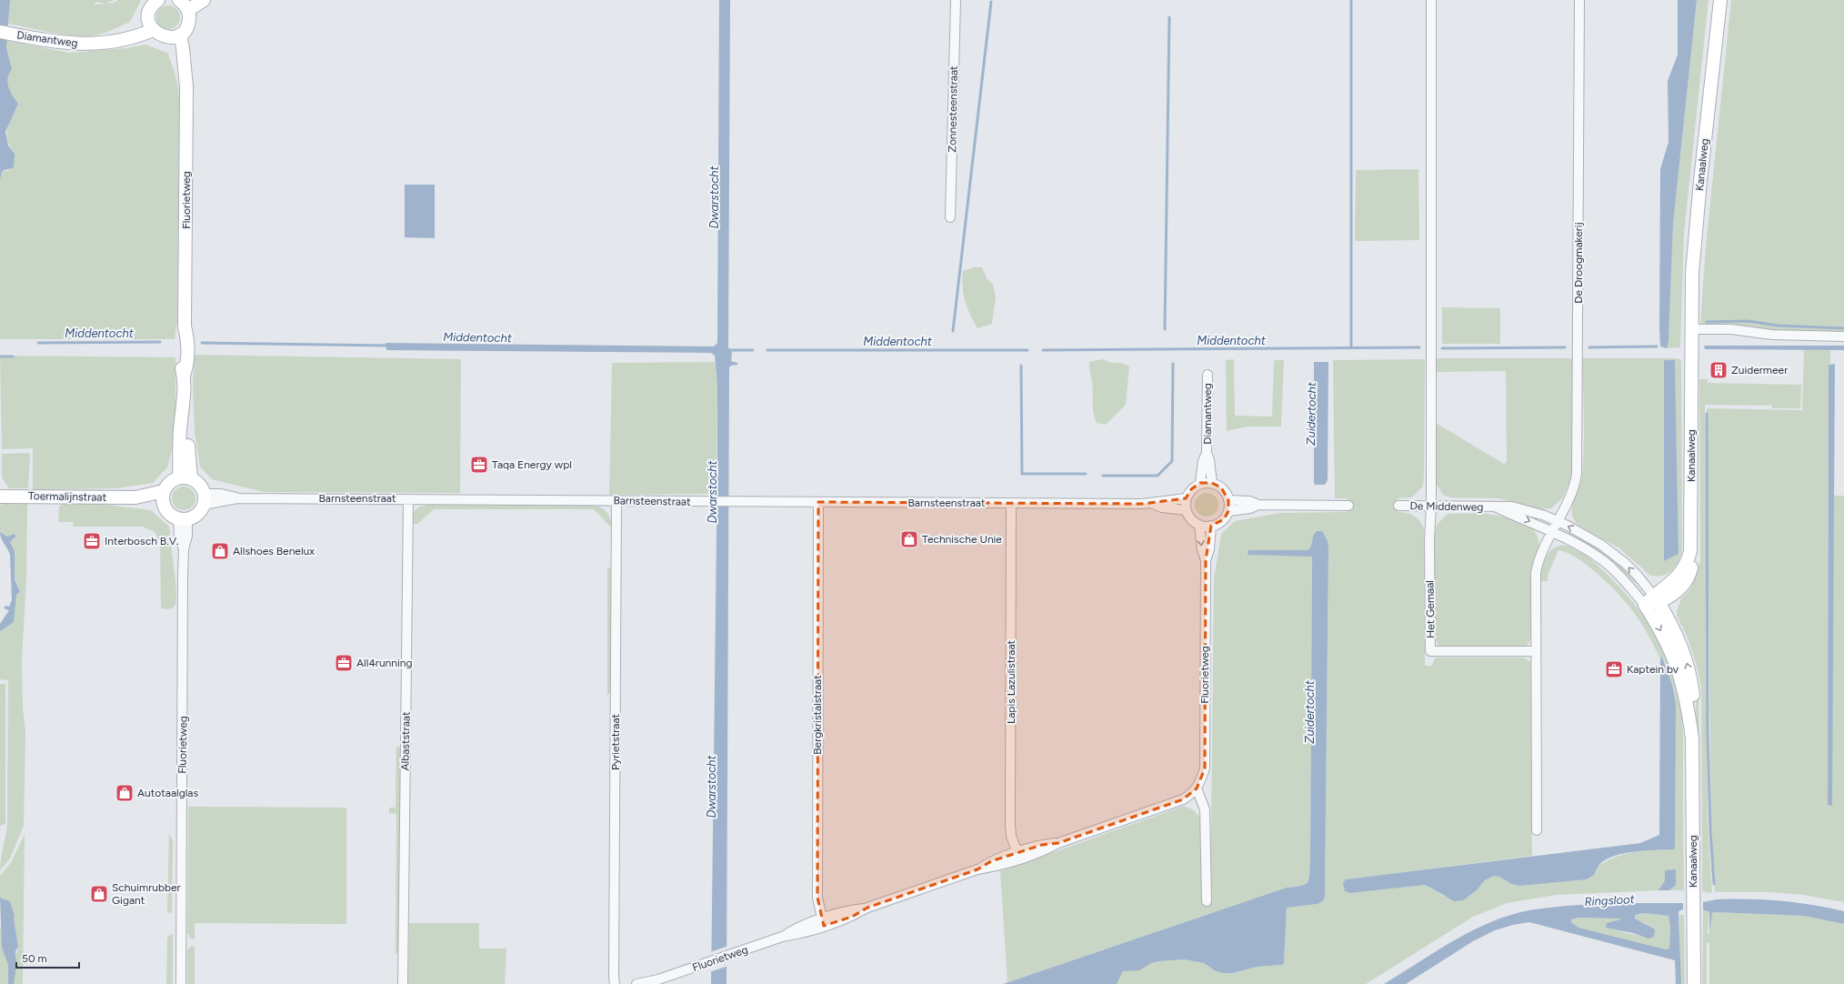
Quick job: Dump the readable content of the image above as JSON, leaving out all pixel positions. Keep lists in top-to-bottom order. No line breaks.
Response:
{"streets":{"street":["Diamantweg","Zonnesteenstraat","Kanaalweg","Fluorietweg","De Droogmakerij","Toermalijnstraat","Barnsteenstraat","De Middenweg","Het Gemaal","Lapis Lazulistraat","Bergkristalstraat","Albaststraat","Pyrietstraat"]},"crossings":[["Diamantweg","Fluorietweg"],["Diamantweg","Barnsteenstraat"],["Kanaalweg","De Middenweg"],["Fluorietweg","Toermalijnstraat"],["Fluorietweg","Barnsteenstraat"],["Fluorietweg","Lapis Lazulistraat"],["Fluorietweg","Bergkristalstraat"],["De Droogmakerij","De Middenweg"],["Toermalijnstraat","Barnsteenstraat"],["Barnsteenstraat","Lapis Lazulistraat"],["Barnsteenstraat","Bergkristalstraat"],["Barnsteenstraat","Albaststraat"],["Barnsteenstraat","Pyrietstraat"],["De Middenweg","Het Gemaal"]],"water":["Dwarstocht","Middentocht","Zuidertocht","Ringsloot"],"places":{"building":["Zuidermeer"],"office":["Taqa Energy wpl","Interbosch B.V.","All4running","Kaptein bv"],"shop":["Technische Unie","Allshoes Benelux","Autotaalglas","Schuimrubber Gigant"]},"scale_bar":"50 m"}
